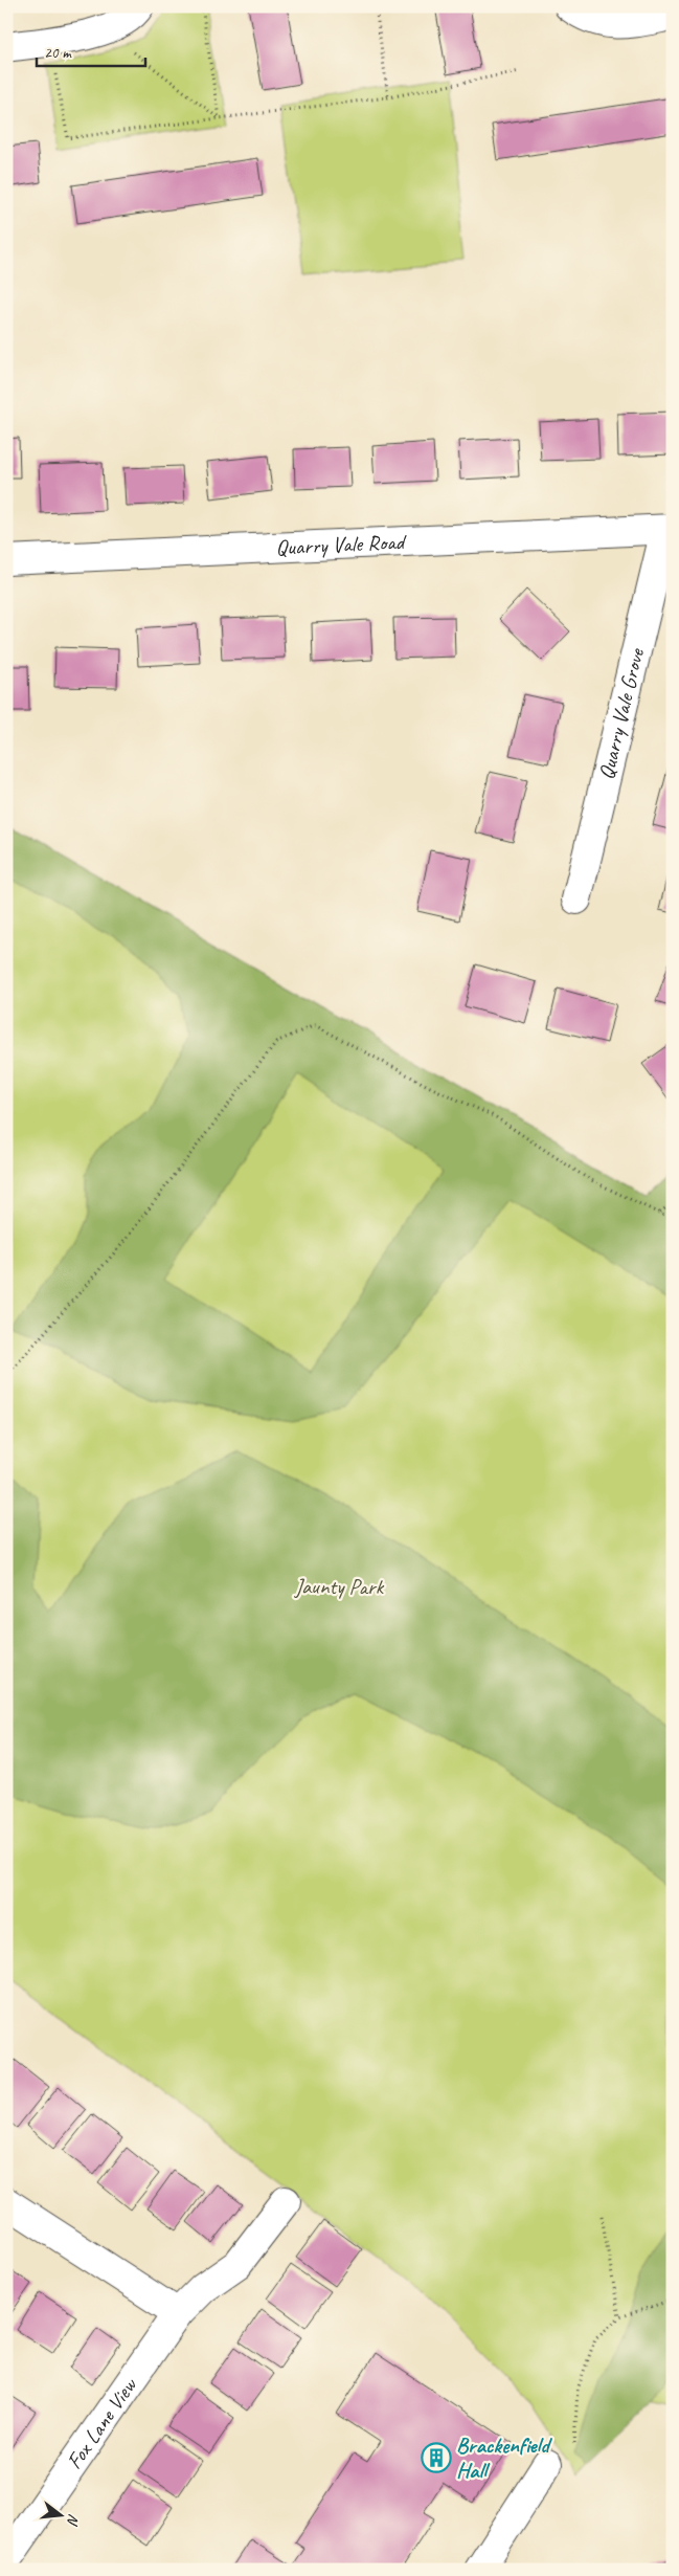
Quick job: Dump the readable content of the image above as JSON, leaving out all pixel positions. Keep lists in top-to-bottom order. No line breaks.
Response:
{"streets":{"street":["Quarry Vale Road","Quarry Vale Grove","Fox Lane View"]},"crossings":[["Quarry Vale Road","Quarry Vale Grove"]],"parks":["Jaunty Park"],"places":{"building":["Brackenfield Hall"]},"scale_bar":"20 m","north":"right"}
